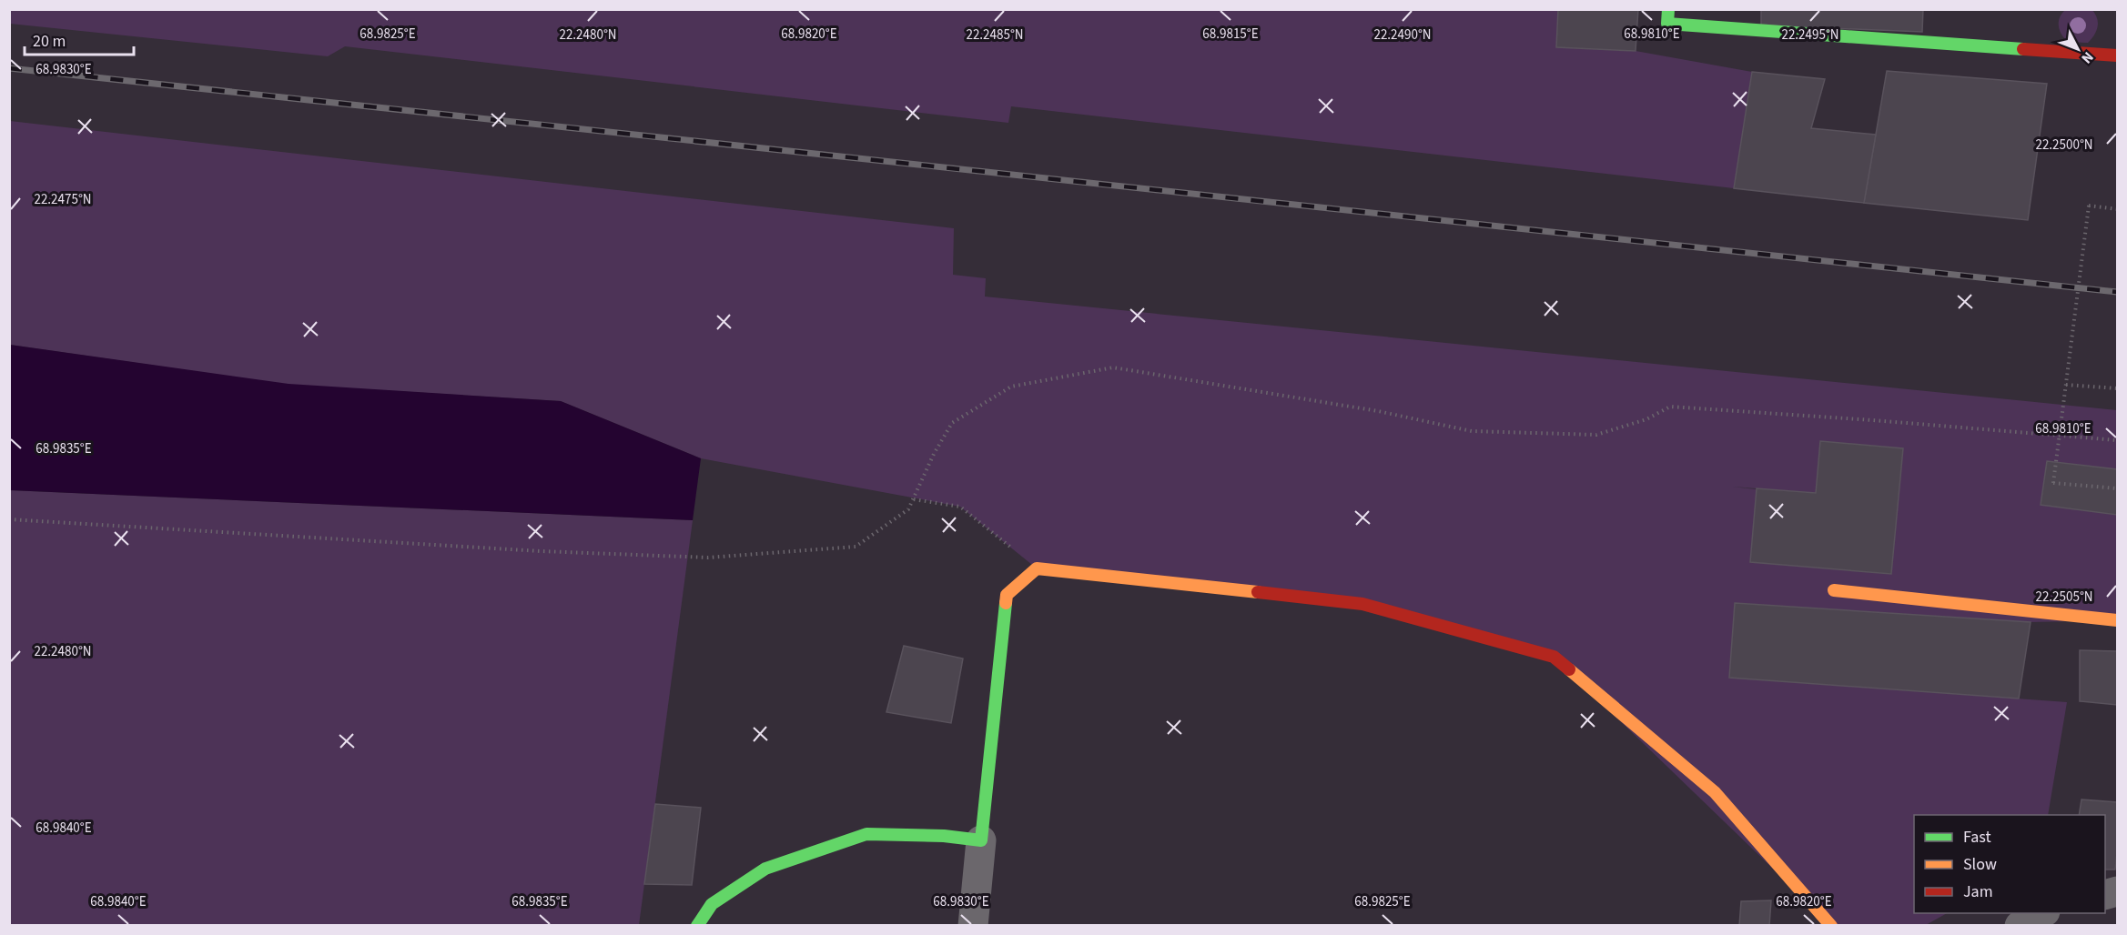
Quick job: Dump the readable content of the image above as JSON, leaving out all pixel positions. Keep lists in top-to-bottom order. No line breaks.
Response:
{"legend":["Fast","Slow","Jam"],"scale_bar":"20 m","north":"bottom right","coordinates":["68.9810°E","68.9825°E","68.9820°E","68.9815°E","22.2480°N","22.2485°N","22.2490°N","22.2495°N","68.9830°E","22.2500°N","22.2475°N","68.9835°E","22.2505°N","68.9840°E"]}
